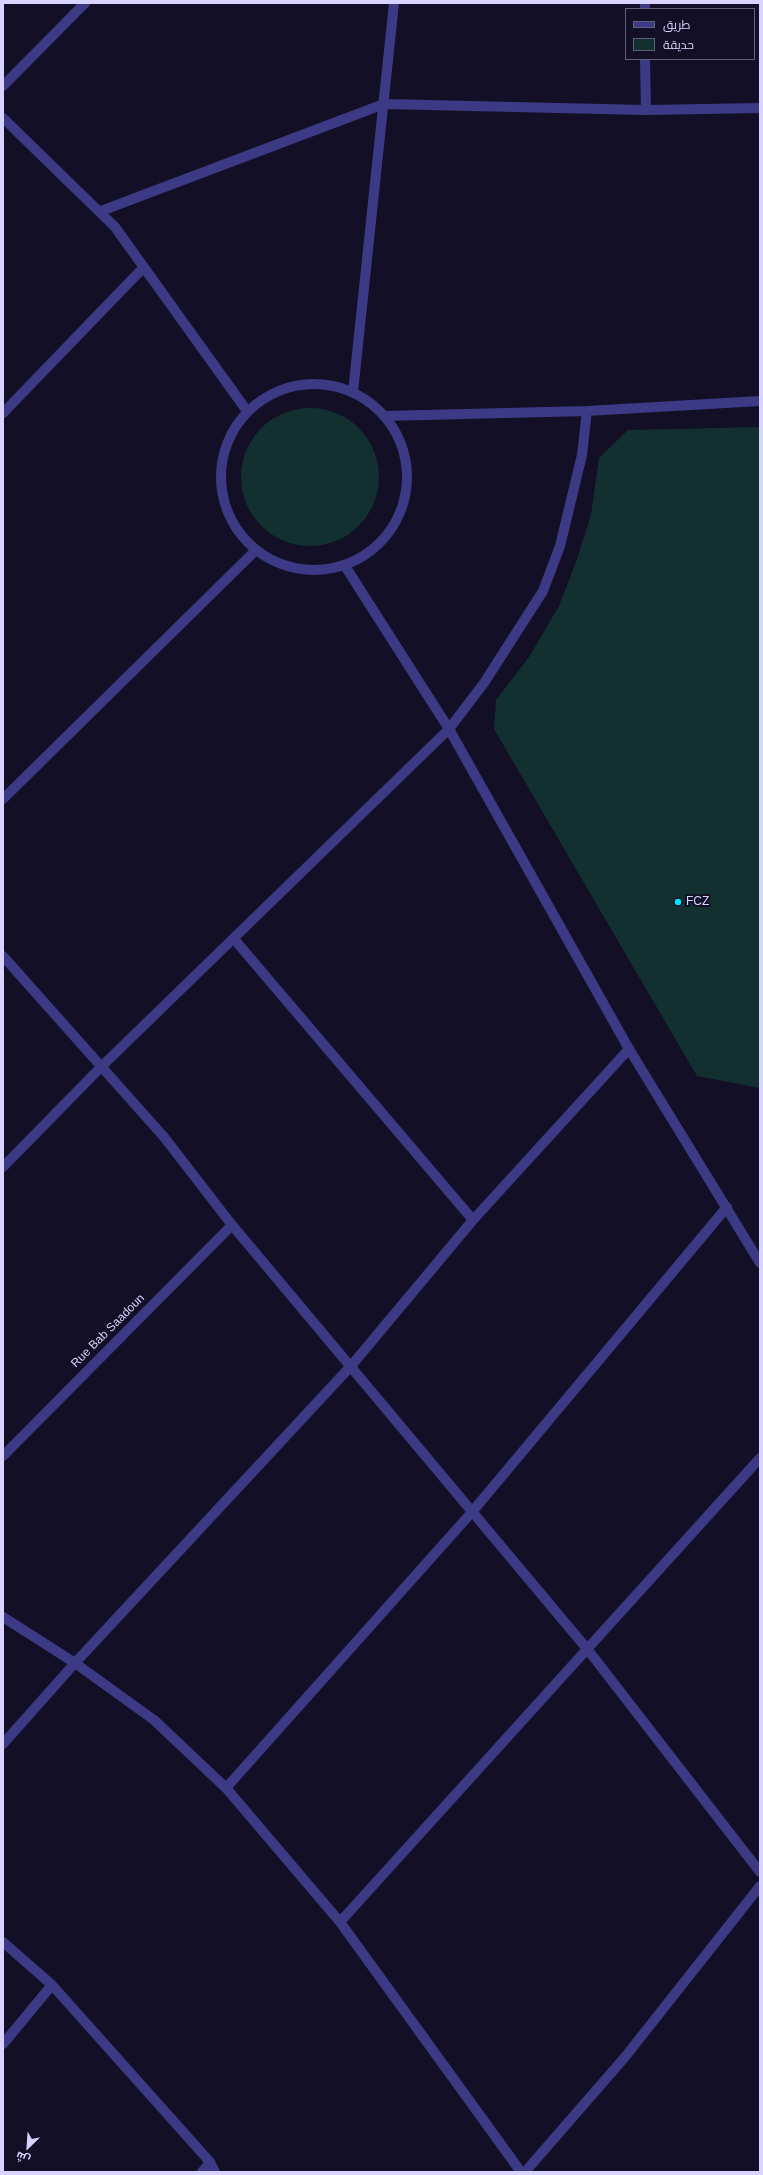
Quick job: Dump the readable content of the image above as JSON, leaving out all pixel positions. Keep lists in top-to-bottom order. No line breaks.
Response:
{"streets":{"street":["Rue Bab Saadoun"]},"places":["FCZ"],"legend":["طريق","حديقة"],"north":"bottom left"}
